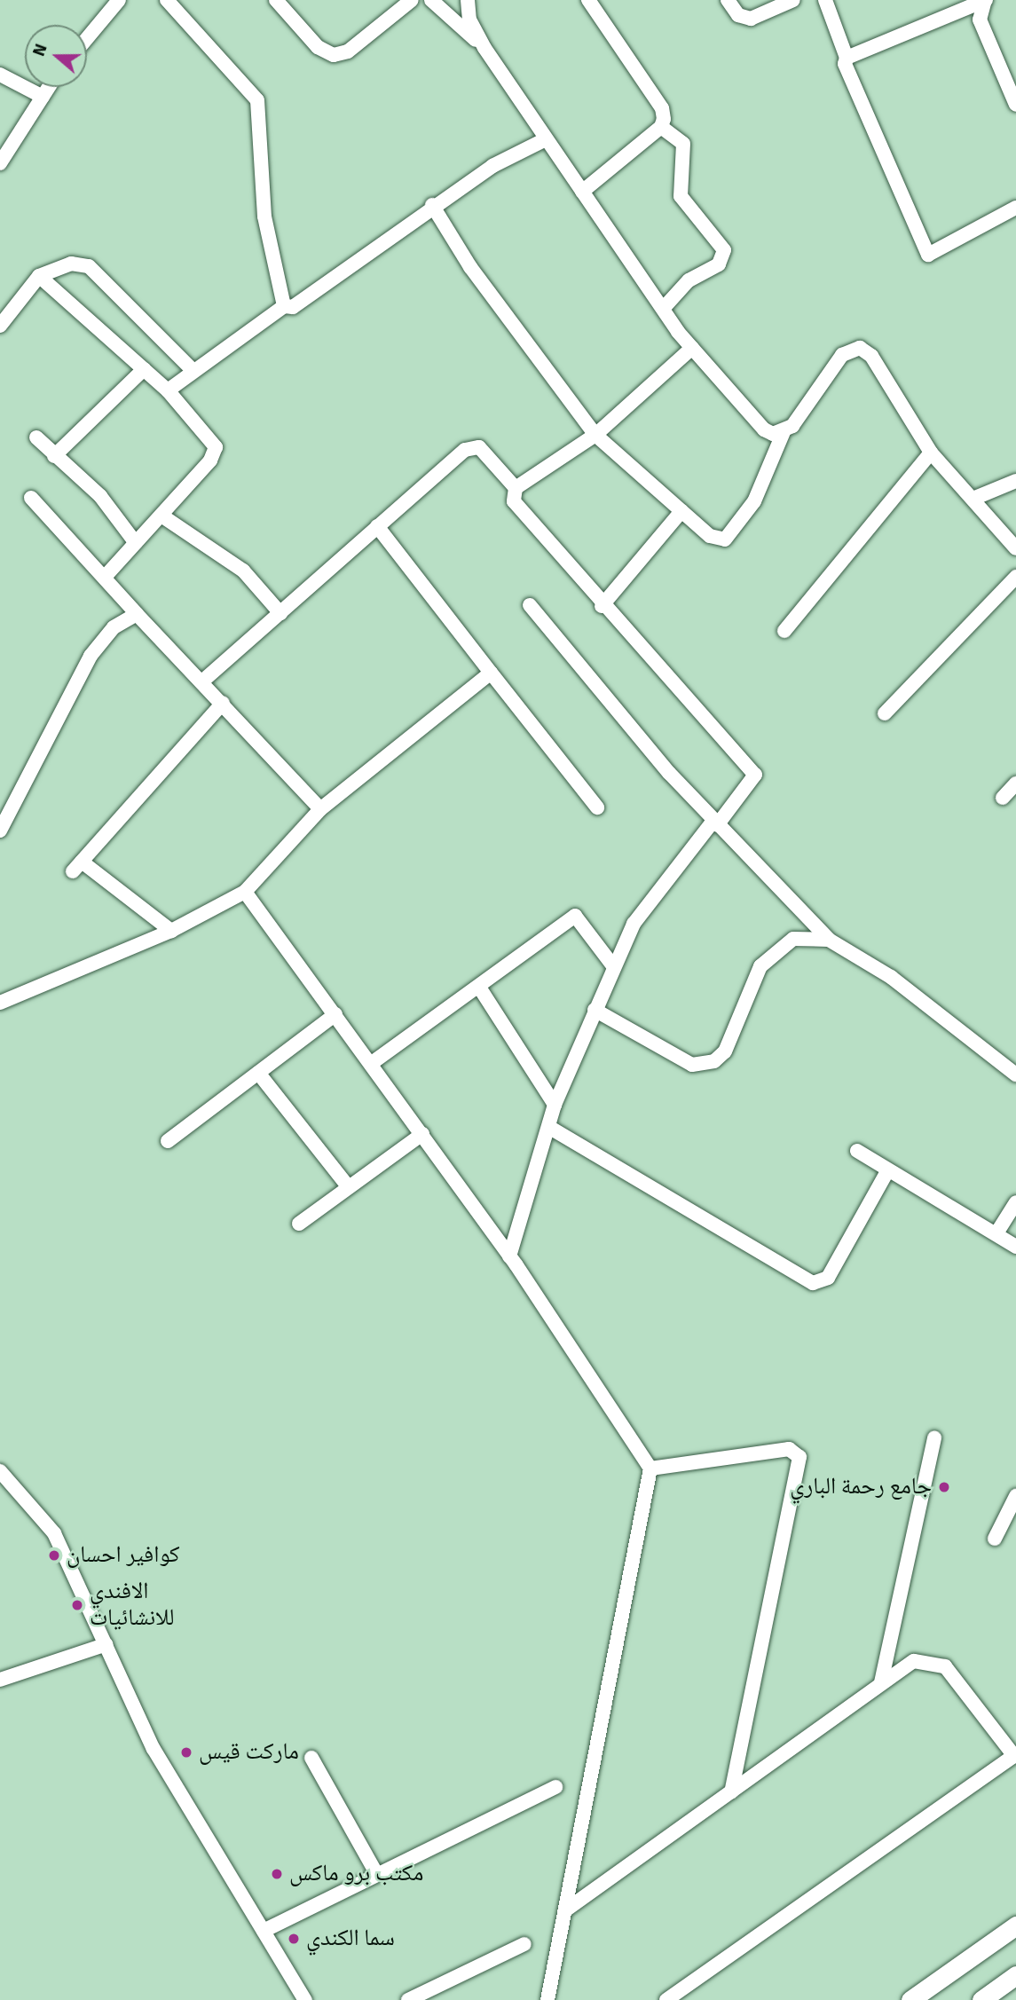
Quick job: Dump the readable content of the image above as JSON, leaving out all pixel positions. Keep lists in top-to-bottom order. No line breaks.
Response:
{"places":["جامع رحمة الباري","كوافير احسان","الافندي للانشائيات","ماركت قيس","مكتب برو ماكس","سما الكندي"],"north":"left"}
